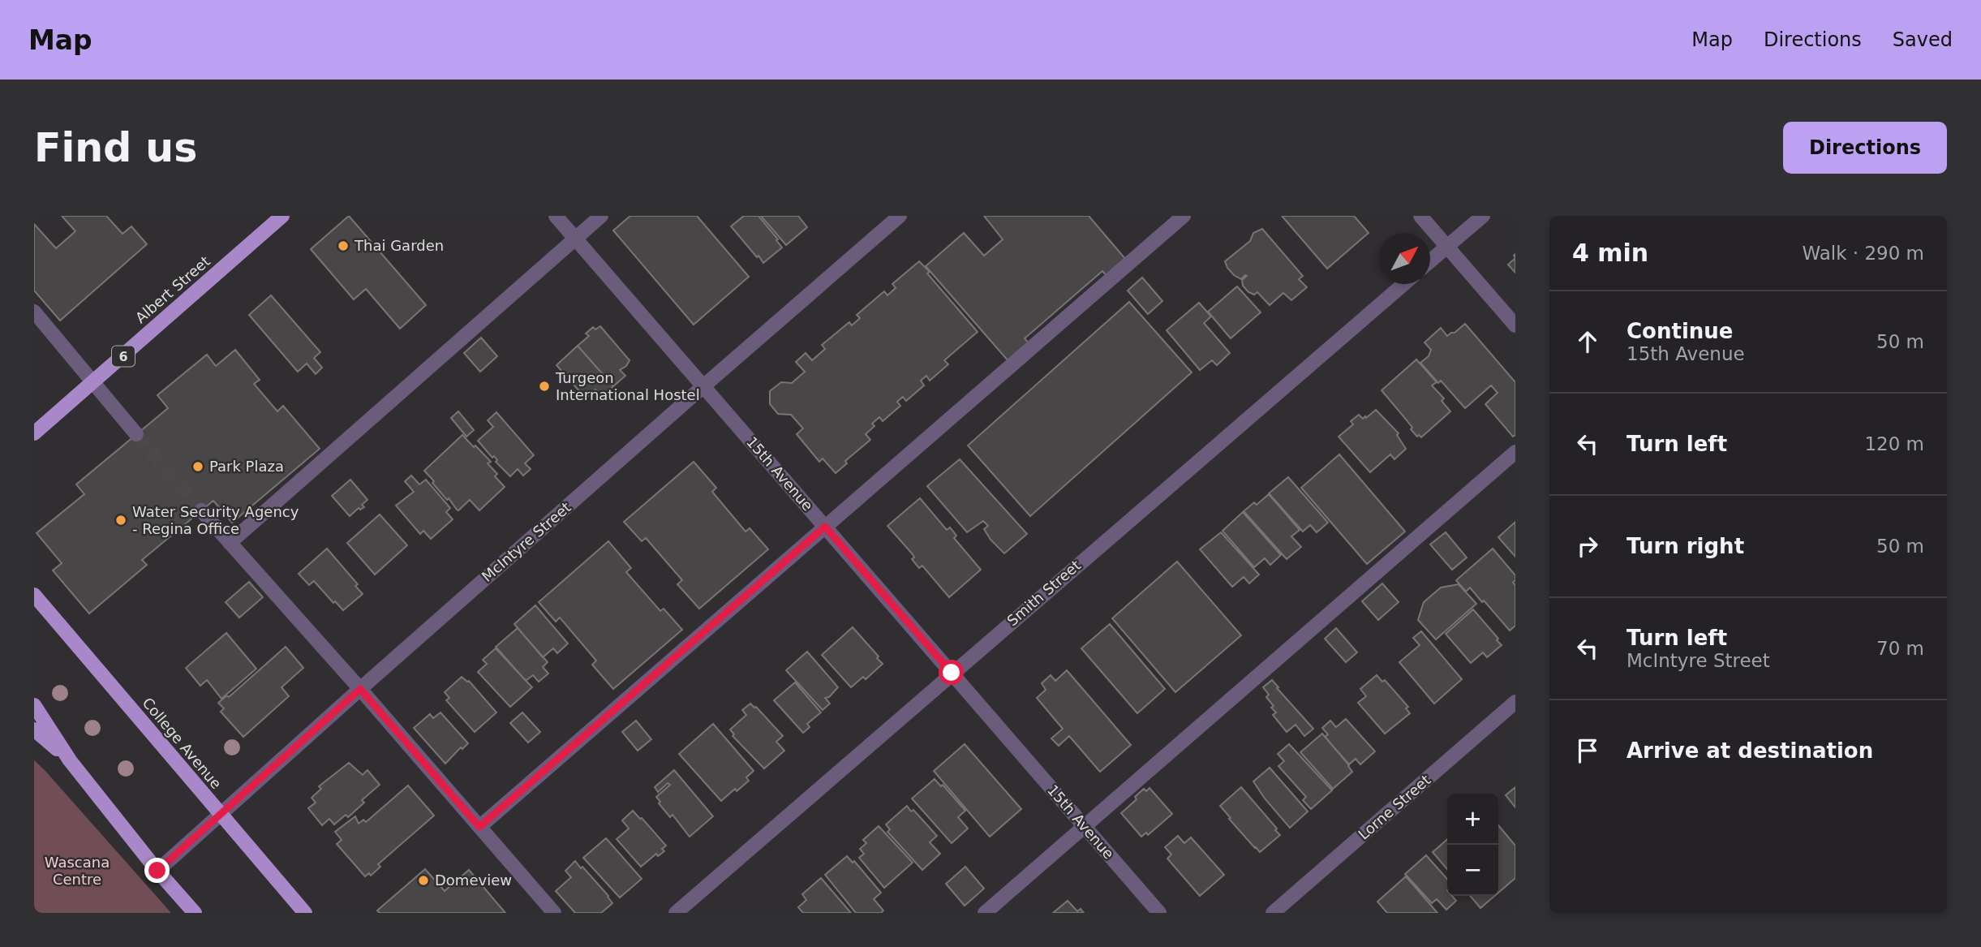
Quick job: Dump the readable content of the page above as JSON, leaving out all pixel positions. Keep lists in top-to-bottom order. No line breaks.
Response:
{"streets":{"main road":["Albert Street","6","College Avenue"],"street":["15th Avenue","McIntyre Street","Smith Street","Lorne Street"]},"crossings":[["15th Avenue","McIntyre Street"],["15th Avenue","Smith Street"],["McIntyre Street","College Avenue"]],"parks":["Wascana Centre"],"places":["Thai Garden","Turgeon International Hostel","Park Plaza","Water Security Agency - Regina Office","Domeview"],"north":"top right","page":{"header":"Map","nav":["Map","Directions","Saved"],"buttons":"Directions","title":"Find us","heading":["4 min","Walk · 290 m"],"list":[["Continue","15th Avenue","50 m"],["Turn left","120 m"],["Turn right","50 m"],["Turn left","McIntyre Street","70 m"],"Arrive at destination"],"map_buttons":["+","−"]}}
